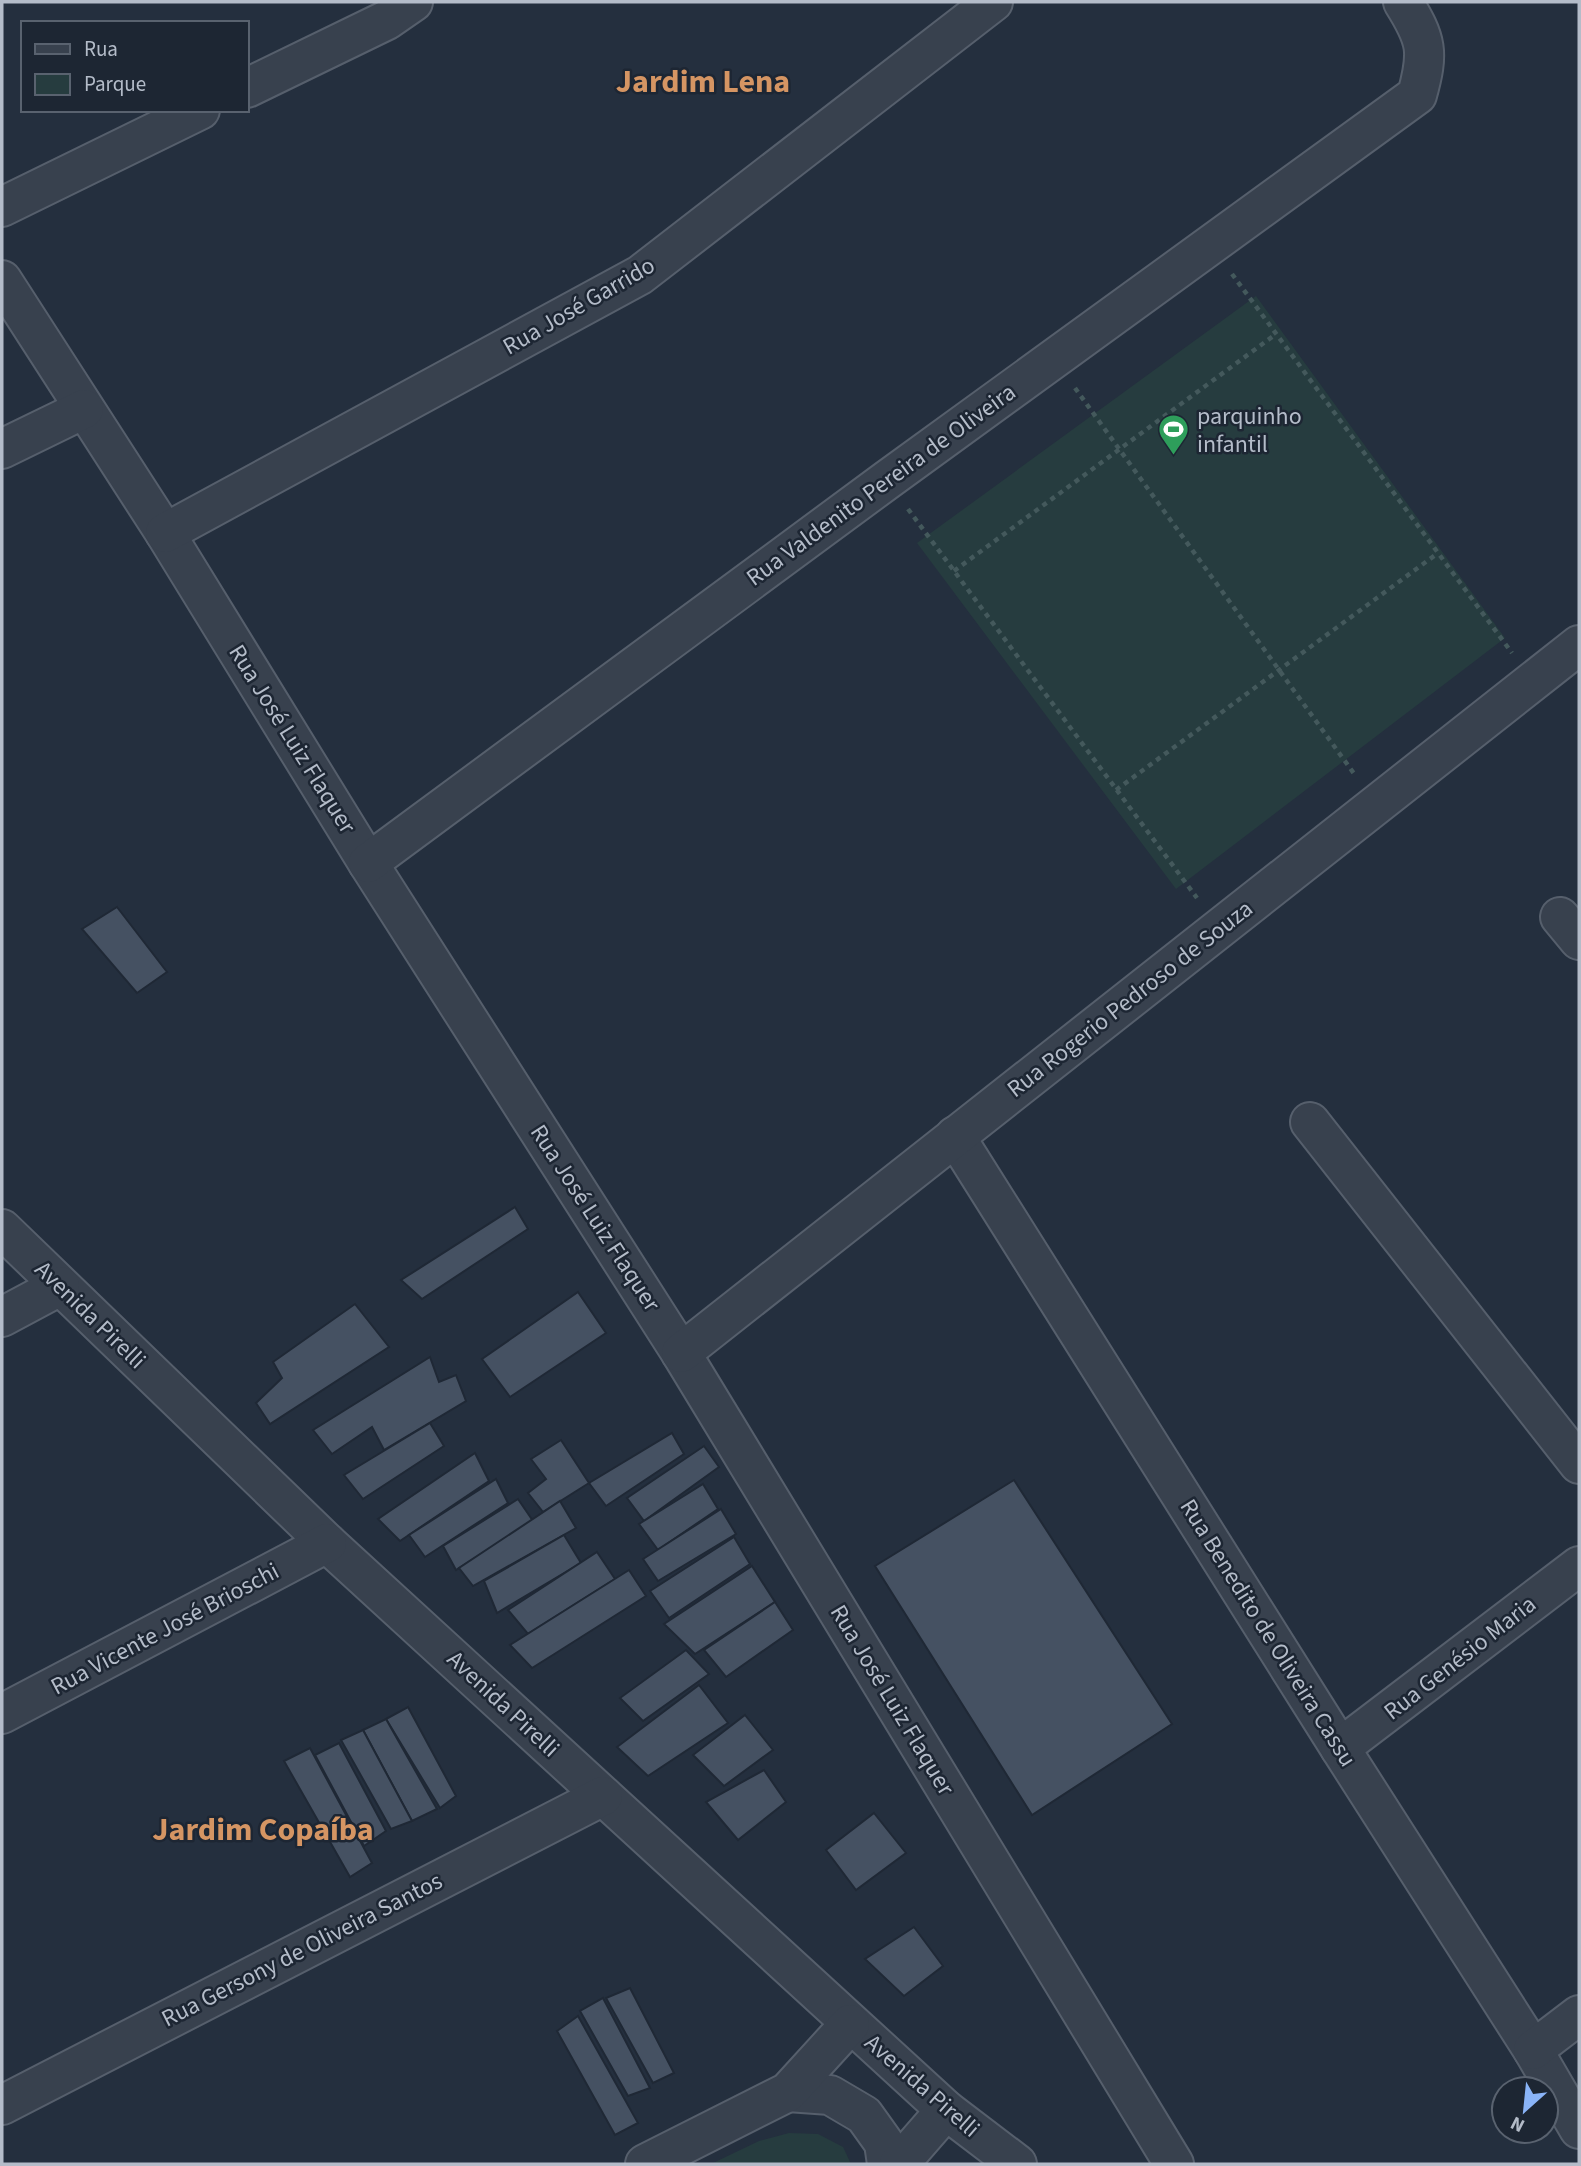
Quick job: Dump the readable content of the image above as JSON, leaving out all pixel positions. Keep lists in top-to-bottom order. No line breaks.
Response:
{"streets":{"street":["Rua José Garrido","Rua Valdenito Pereira de Oliveira","Rua José Luiz Flaquer","Rua Rogerio Pedroso de Souza","Avenida Pirelli","Rua Vicente José Brioschi","Rua Benedito de Oliveira Cassu","Rua Genésio Maria","Rua Gersony de Oliveira Santos"]},"crossings":[["Rua José Garrido","Rua José Luiz Flaquer"],["Rua Valdenito Pereira de Oliveira","Rua José Luiz Flaquer"],["Rua José Luiz Flaquer","Rua Rogerio Pedroso de Souza"],["Rua Rogerio Pedroso de Souza","Rua Benedito de Oliveira Cassu"],["Avenida Pirelli","Rua Vicente José Brioschi"],["Avenida Pirelli","Rua Gersony de Oliveira Santos"],["Rua Benedito de Oliveira Cassu","Rua Genésio Maria"]],"districts":["Jardim Lena","Jardim Copaíba"],"places":{"sports":["parquinho infantil"]},"legend":["Rua","Parque"],"north":"bottom left"}
